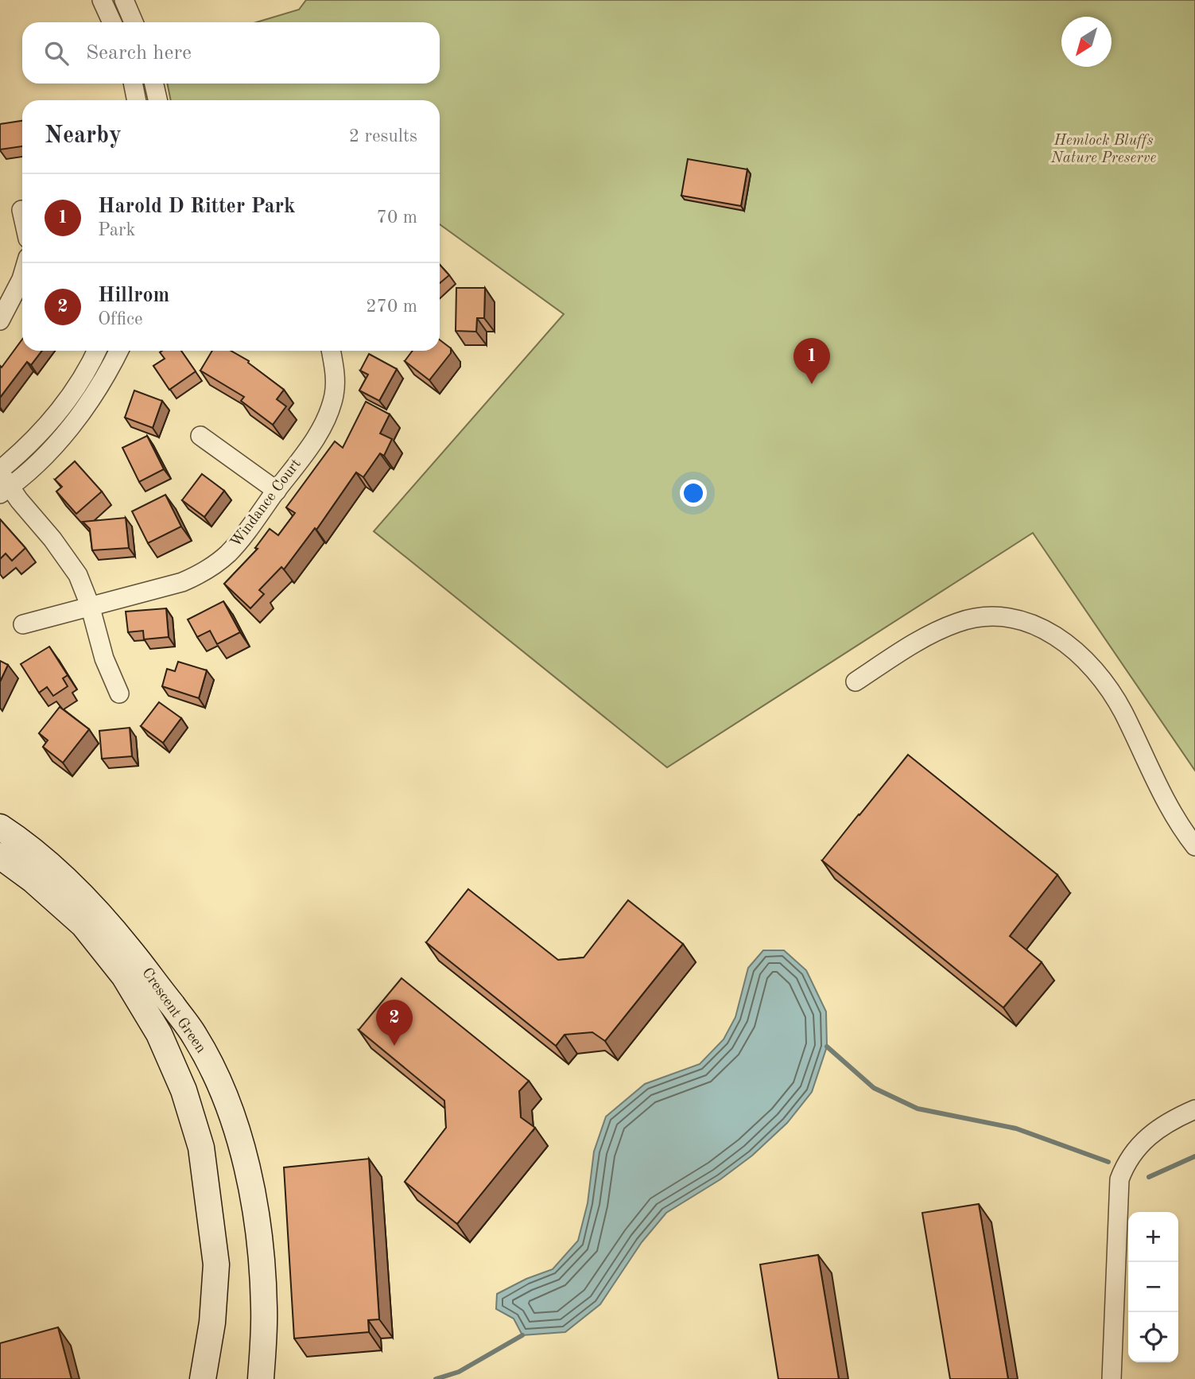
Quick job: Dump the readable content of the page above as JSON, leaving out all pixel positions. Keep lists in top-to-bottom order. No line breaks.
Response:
{"streets":{"street":["Windance Court","Crescent Green"]},"parks":["Hemlock Bluffs Nature Preserve"],"north":"bottom left","page":{"search":"Search here","heading":["Nearby","2 results"],"list":[{"mark":"1","name":"Harold D Ritter Park","note":"Park","value":"70 m"},{"mark":"2","name":"Hillrom","note":"Office","value":"270 m"}],"pins":["1","2"],"map_buttons":["+","−"]}}
